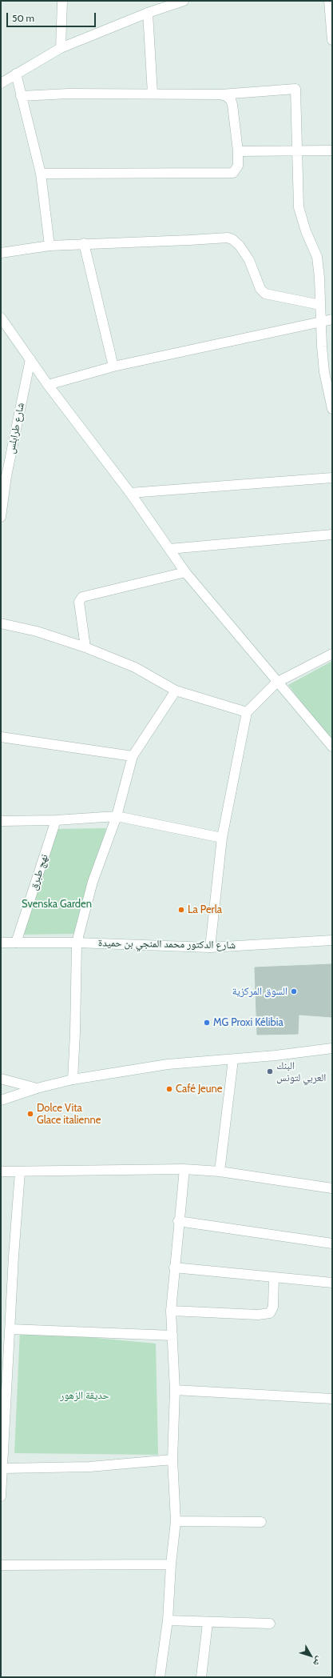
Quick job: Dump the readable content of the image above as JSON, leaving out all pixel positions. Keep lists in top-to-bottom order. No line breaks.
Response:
{"streets":{"street":["شارع طرابلس","نهج طبرق","شارع الدكتور محمد المنجي بن حميدة"]},"crossings":[["نهج طبرق","شارع الدكتور محمد المنجي بن حميدة"]],"parks":["Svenska Garden","حديقة الزهور"],"places":["La Perla","السوق المركزية","MG Proxi Kélibia","البنك العربي لتونس","Café Jeune","Dolce Vita Glace italienne"],"scale_bar":"50 m","north":"bottom right"}
